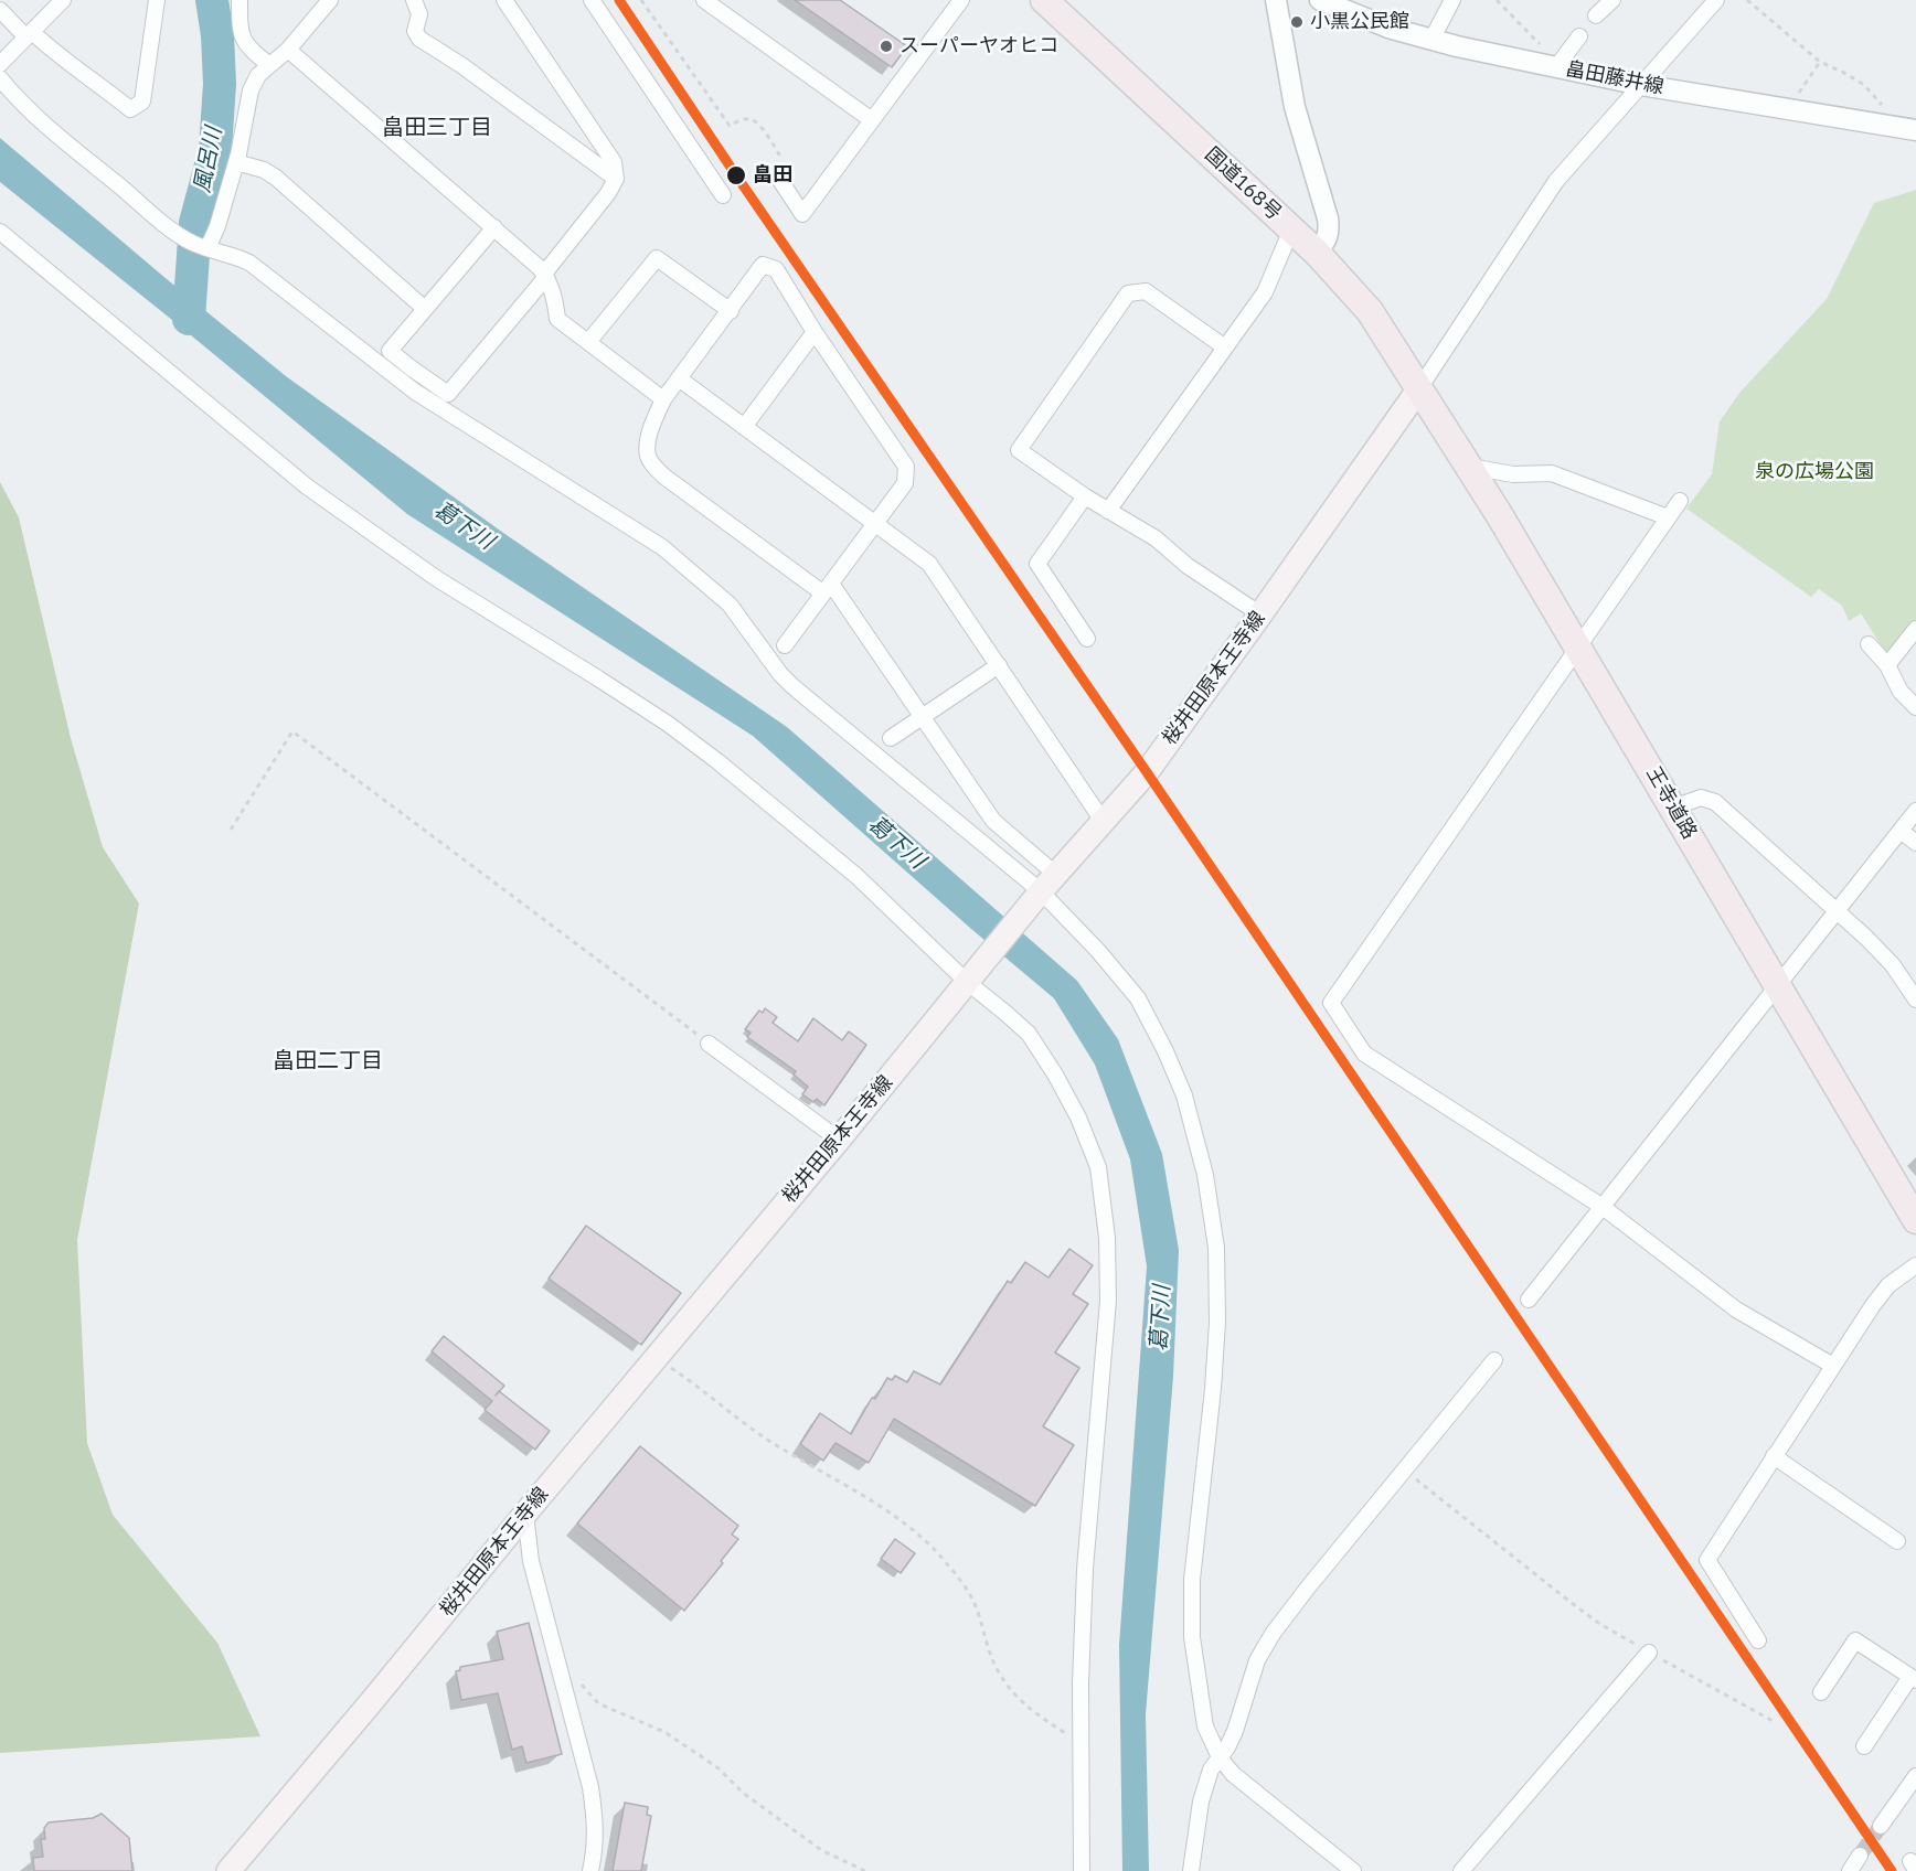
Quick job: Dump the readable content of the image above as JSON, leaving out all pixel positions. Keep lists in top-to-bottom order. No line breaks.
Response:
{"streets":{"highway":["国道168号","王寺道路"],"main road":["畠田藤井線","桜井田原本王寺線"]},"crossings":[["国道168号","桜井田原本王寺線"],["国道168号","王寺道路"],["桜井田原本王寺線","王寺道路"]],"districts":["畠田三丁目","畠田二丁目"],"water":["風呂川","葛下川"],"parks":["泉の広場公園"],"places":["小黒公民館","スーパーヤオヒコ","畠田"]}
